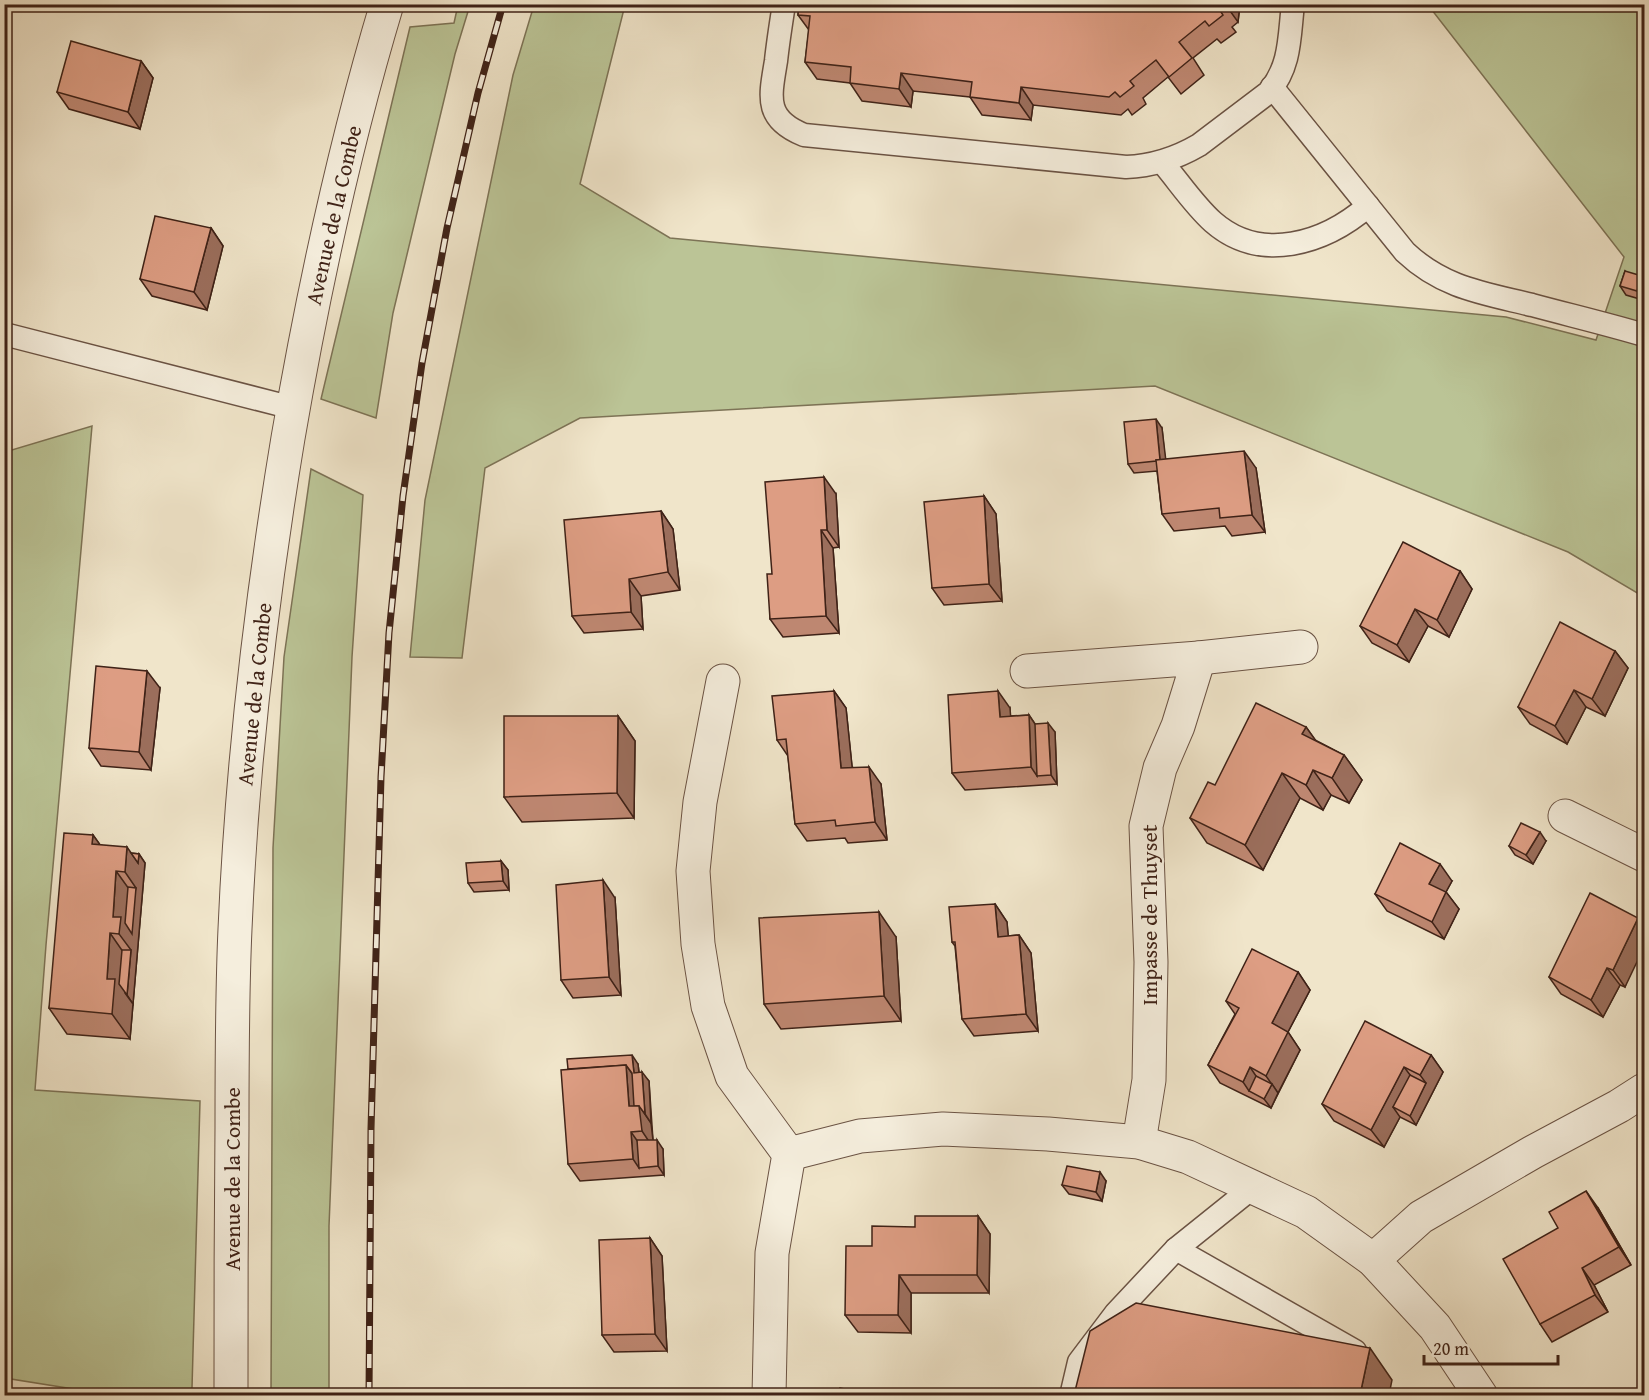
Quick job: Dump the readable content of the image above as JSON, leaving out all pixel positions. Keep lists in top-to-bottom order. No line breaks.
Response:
{"streets":{"street":["Avenue de la Combe","Impasse de Thuyset"]},"scale_bar":"20 m"}
